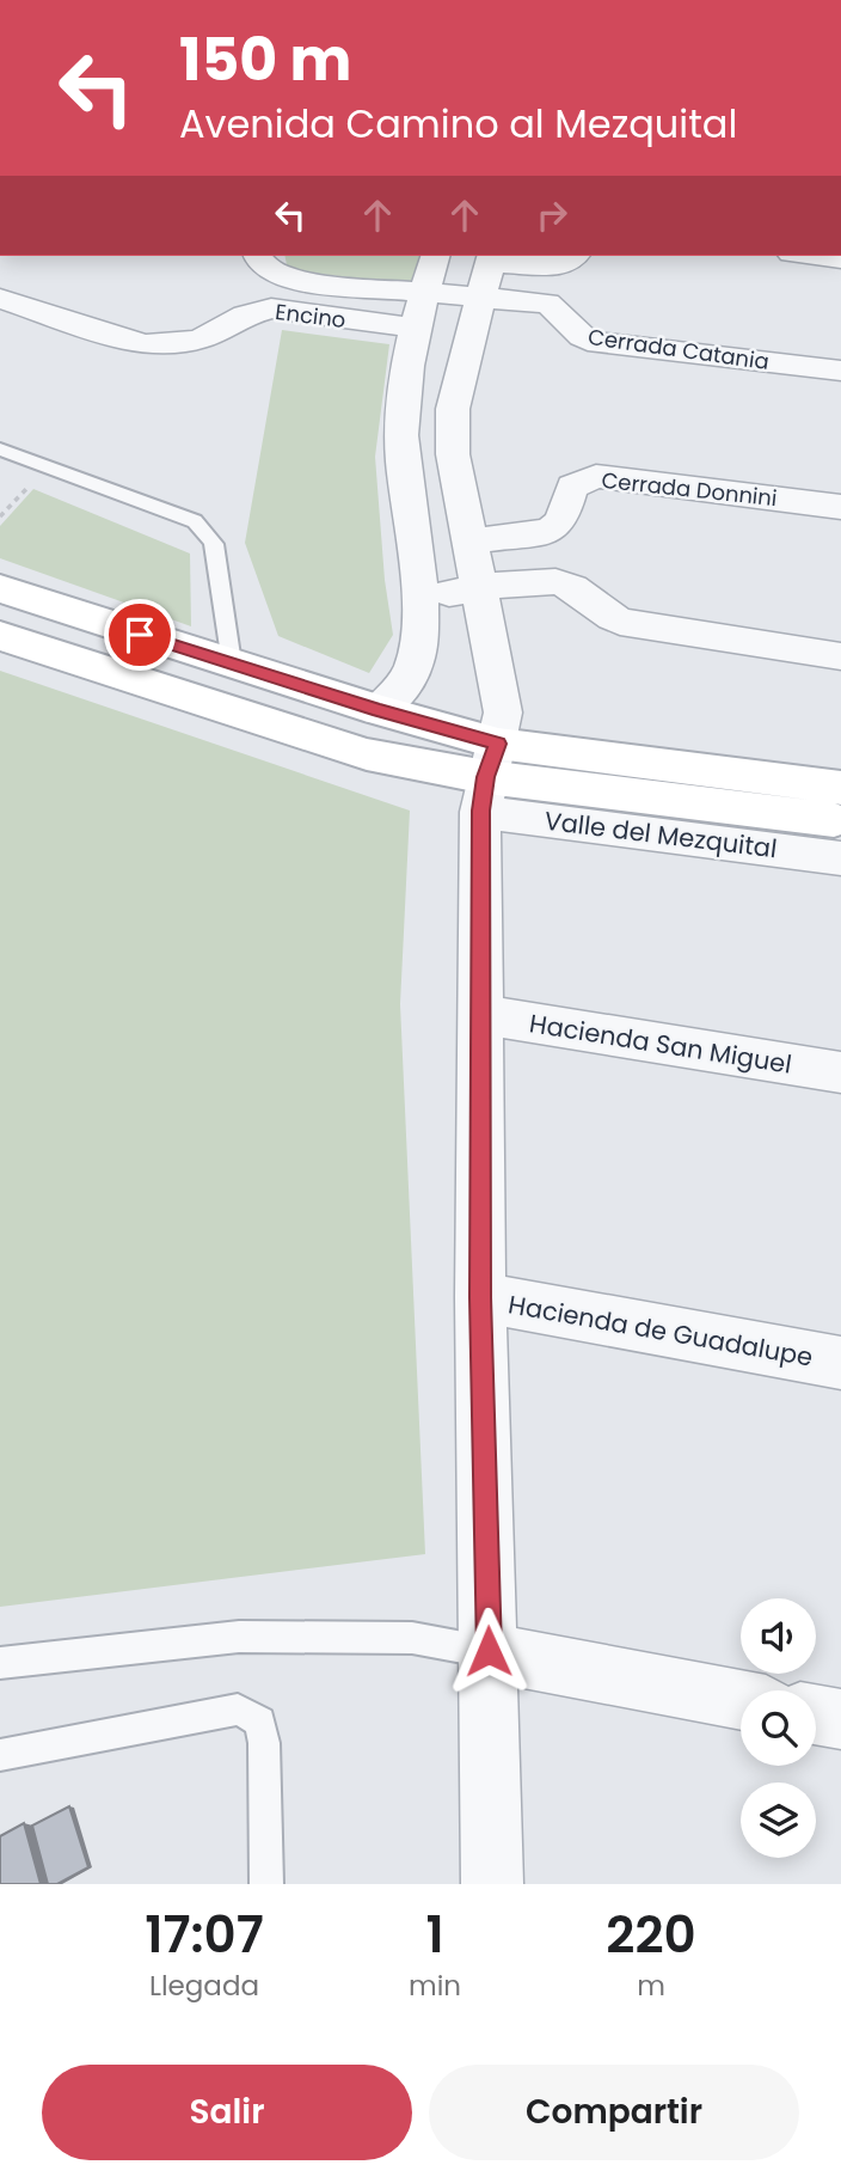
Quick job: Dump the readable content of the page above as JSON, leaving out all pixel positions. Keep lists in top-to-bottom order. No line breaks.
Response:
{"streets":{"street":["Encino","Cerrada Catania","Cerrada Donnini","Valle del Mezquital","Hacienda San Miguel","Hacienda de Guadalupe"]},"crossings":[["Encino","Cerrada Catania"]],"page":{"turn":["150 m","Avenida Camino al Mezquital"],"eta":["17:07","Llegada","1","min","220","m"],"buttons":["Salir","Compartir"]}}
